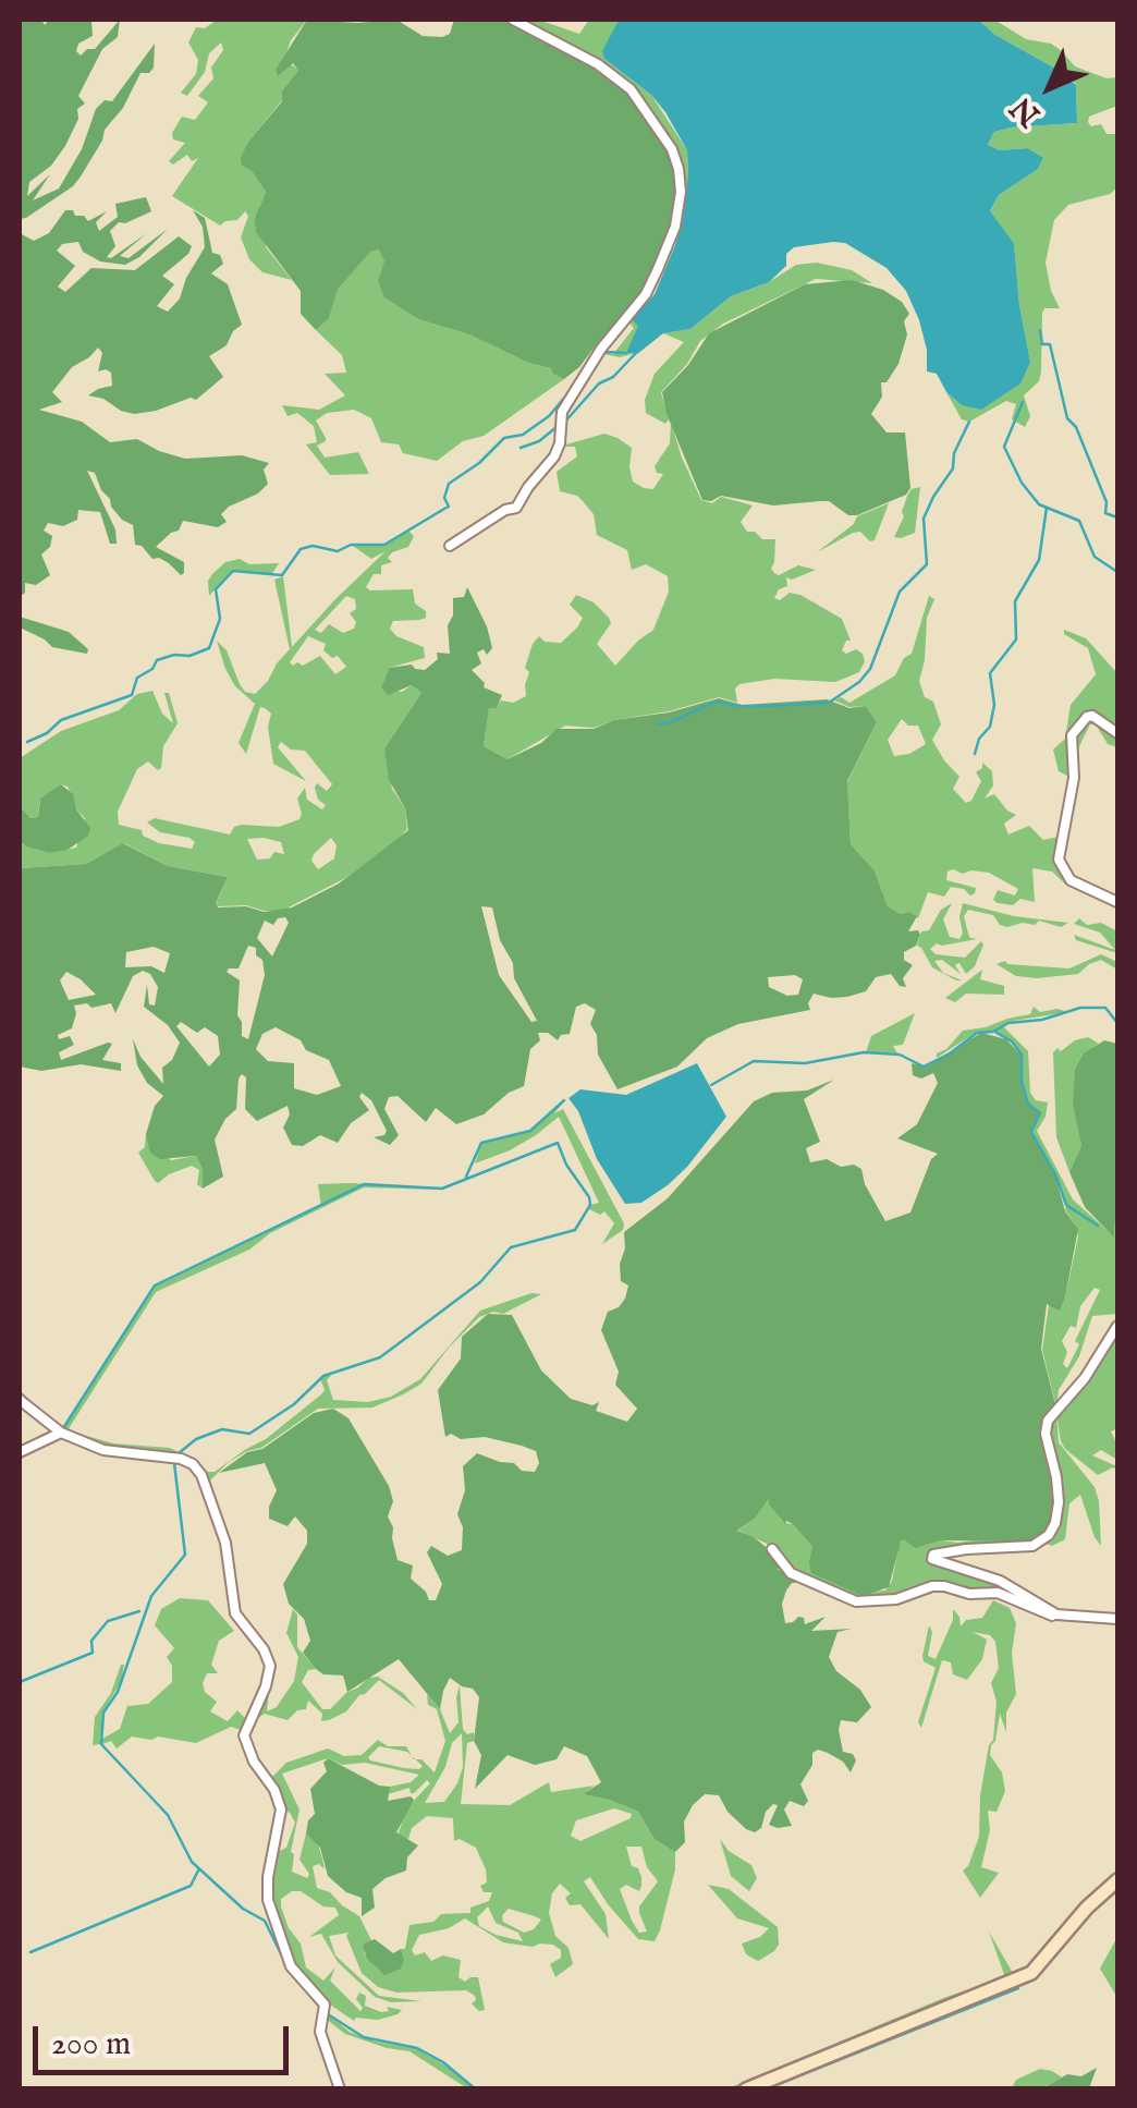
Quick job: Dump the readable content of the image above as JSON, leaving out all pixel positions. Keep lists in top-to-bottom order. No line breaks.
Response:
{"scale_bar":"200 m","north":"bottom left"}
